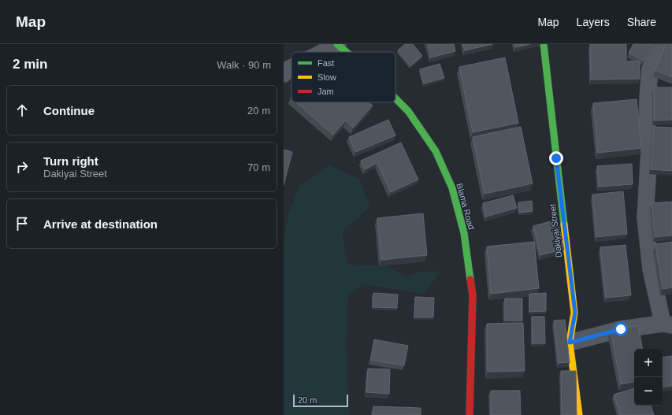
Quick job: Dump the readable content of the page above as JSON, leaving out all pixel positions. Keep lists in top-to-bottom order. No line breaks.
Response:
{"streets":{"street":["Blama Road","Dakiyai Street"]},"legend":["Fast","Slow","Jam"],"scale_bar":"20 m","page":{"header":"Map","nav":["Map","Layers","Share"],"heading":["2 min","Walk · 90 m"],"list":[["Continue","20 m"],["Turn right","Dakiyai Street","70 m"],"Arrive at destination"],"map_buttons":["+","−"],"scale":"20 m"}}
